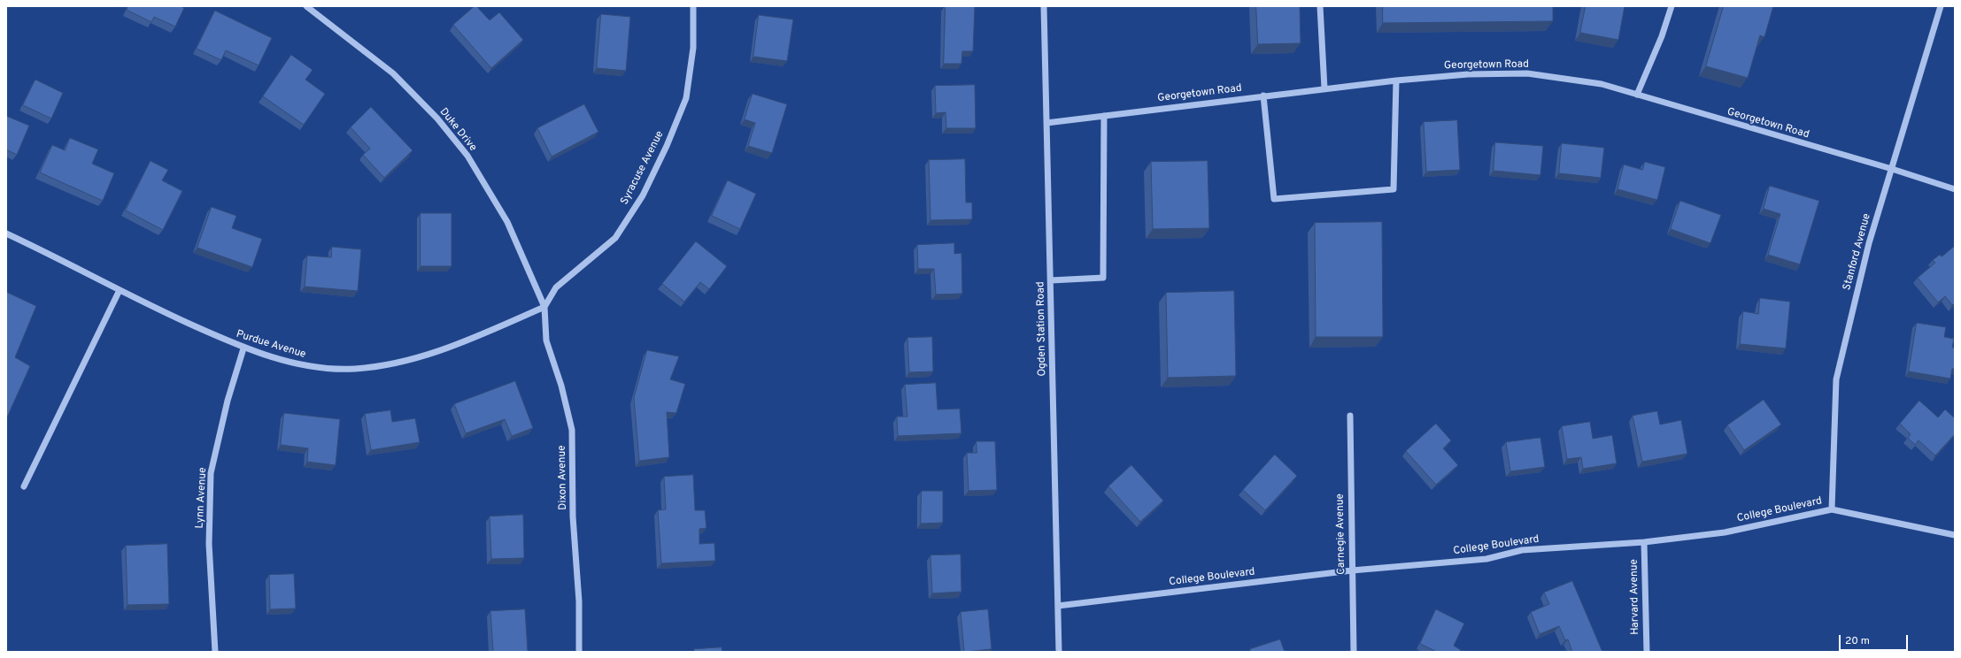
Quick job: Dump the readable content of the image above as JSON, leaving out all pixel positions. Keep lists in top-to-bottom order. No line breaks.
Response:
{"streets":{"street":["Georgetown Road","Duke Drive","Syracuse Avenue","Stanford Avenue","Ogden Station Road","Purdue Avenue","Dixon Avenue","Lynn Avenue","College Boulevard","Carnegie Avenue","Harvard Avenue"]},"crossings":[["Georgetown Road","Stanford Avenue"],["Georgetown Road","Ogden Station Road"],["Duke Drive","Syracuse Avenue"],["Duke Drive","Purdue Avenue"],["Duke Drive","Dixon Avenue"],["Syracuse Avenue","Purdue Avenue"],["Syracuse Avenue","Dixon Avenue"],["Stanford Avenue","College Boulevard"],["Ogden Station Road","College Boulevard"],["Purdue Avenue","Dixon Avenue"],["Purdue Avenue","Lynn Avenue"],["College Boulevard","Carnegie Avenue"],["College Boulevard","Harvard Avenue"]],"scale_bar":"20 m"}
